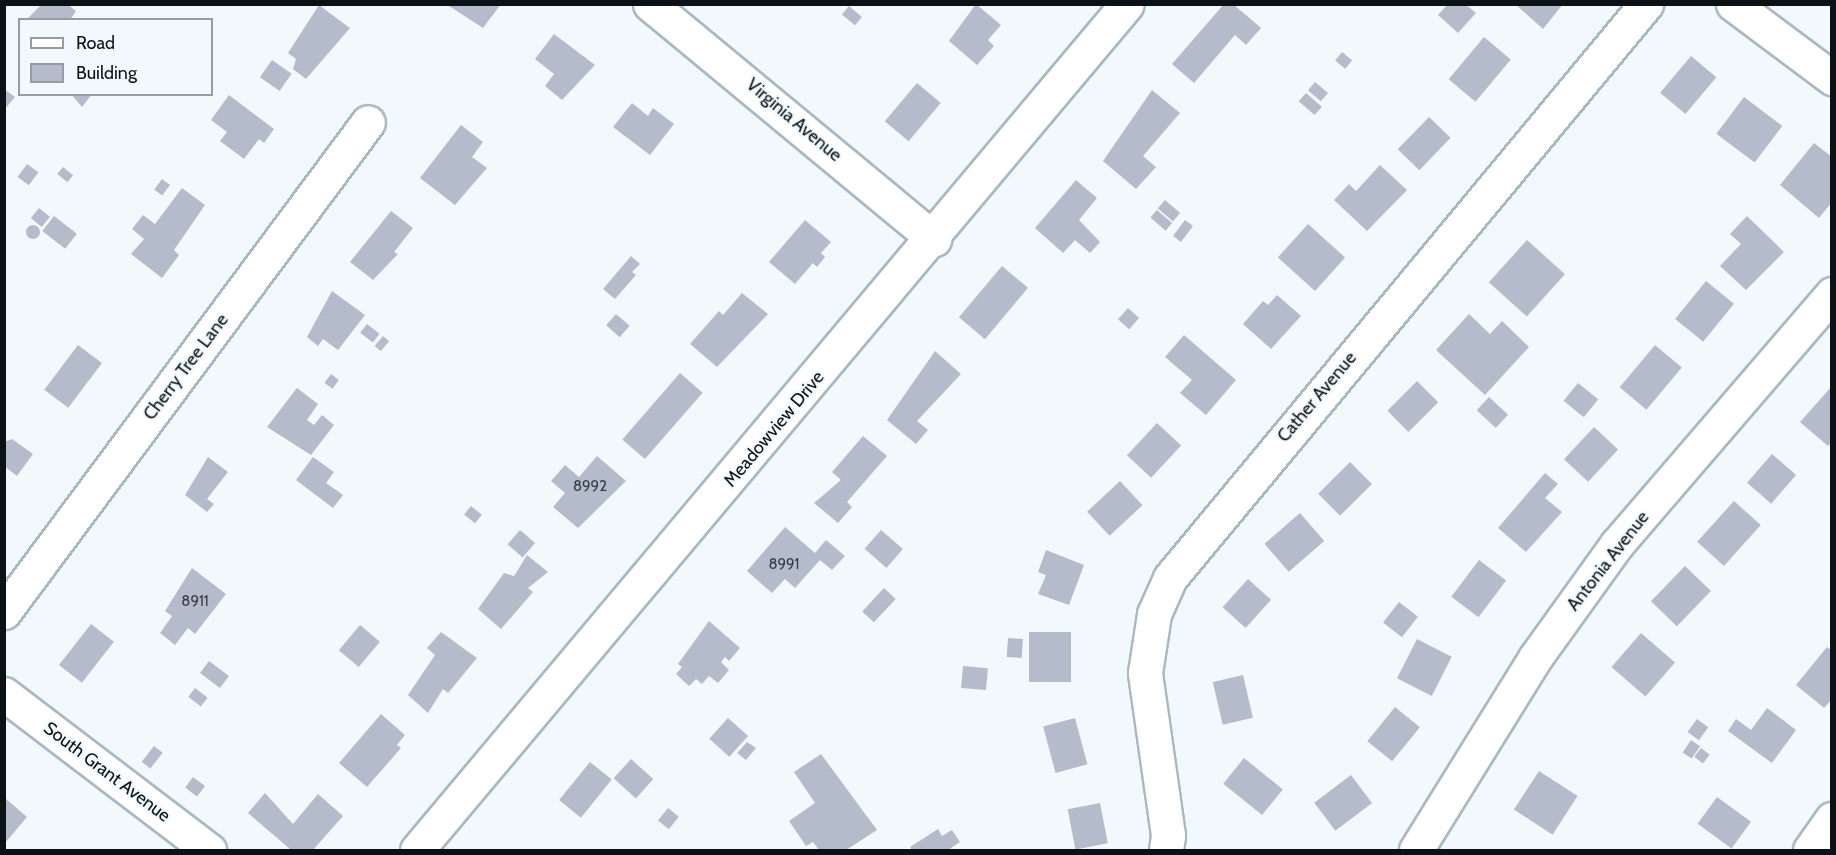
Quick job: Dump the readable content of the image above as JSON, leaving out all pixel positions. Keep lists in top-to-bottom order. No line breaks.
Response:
{"streets":{"street":["Virginia Avenue","Cherry Tree Lane","Cather Avenue","Meadowview Drive","Antonia Avenue","South Grant Avenue"]},"crossings":[["Virginia Avenue","Meadowview Drive"]],"house_numbers":["8992","8991","8911"],"legend":["Road","Building"]}
